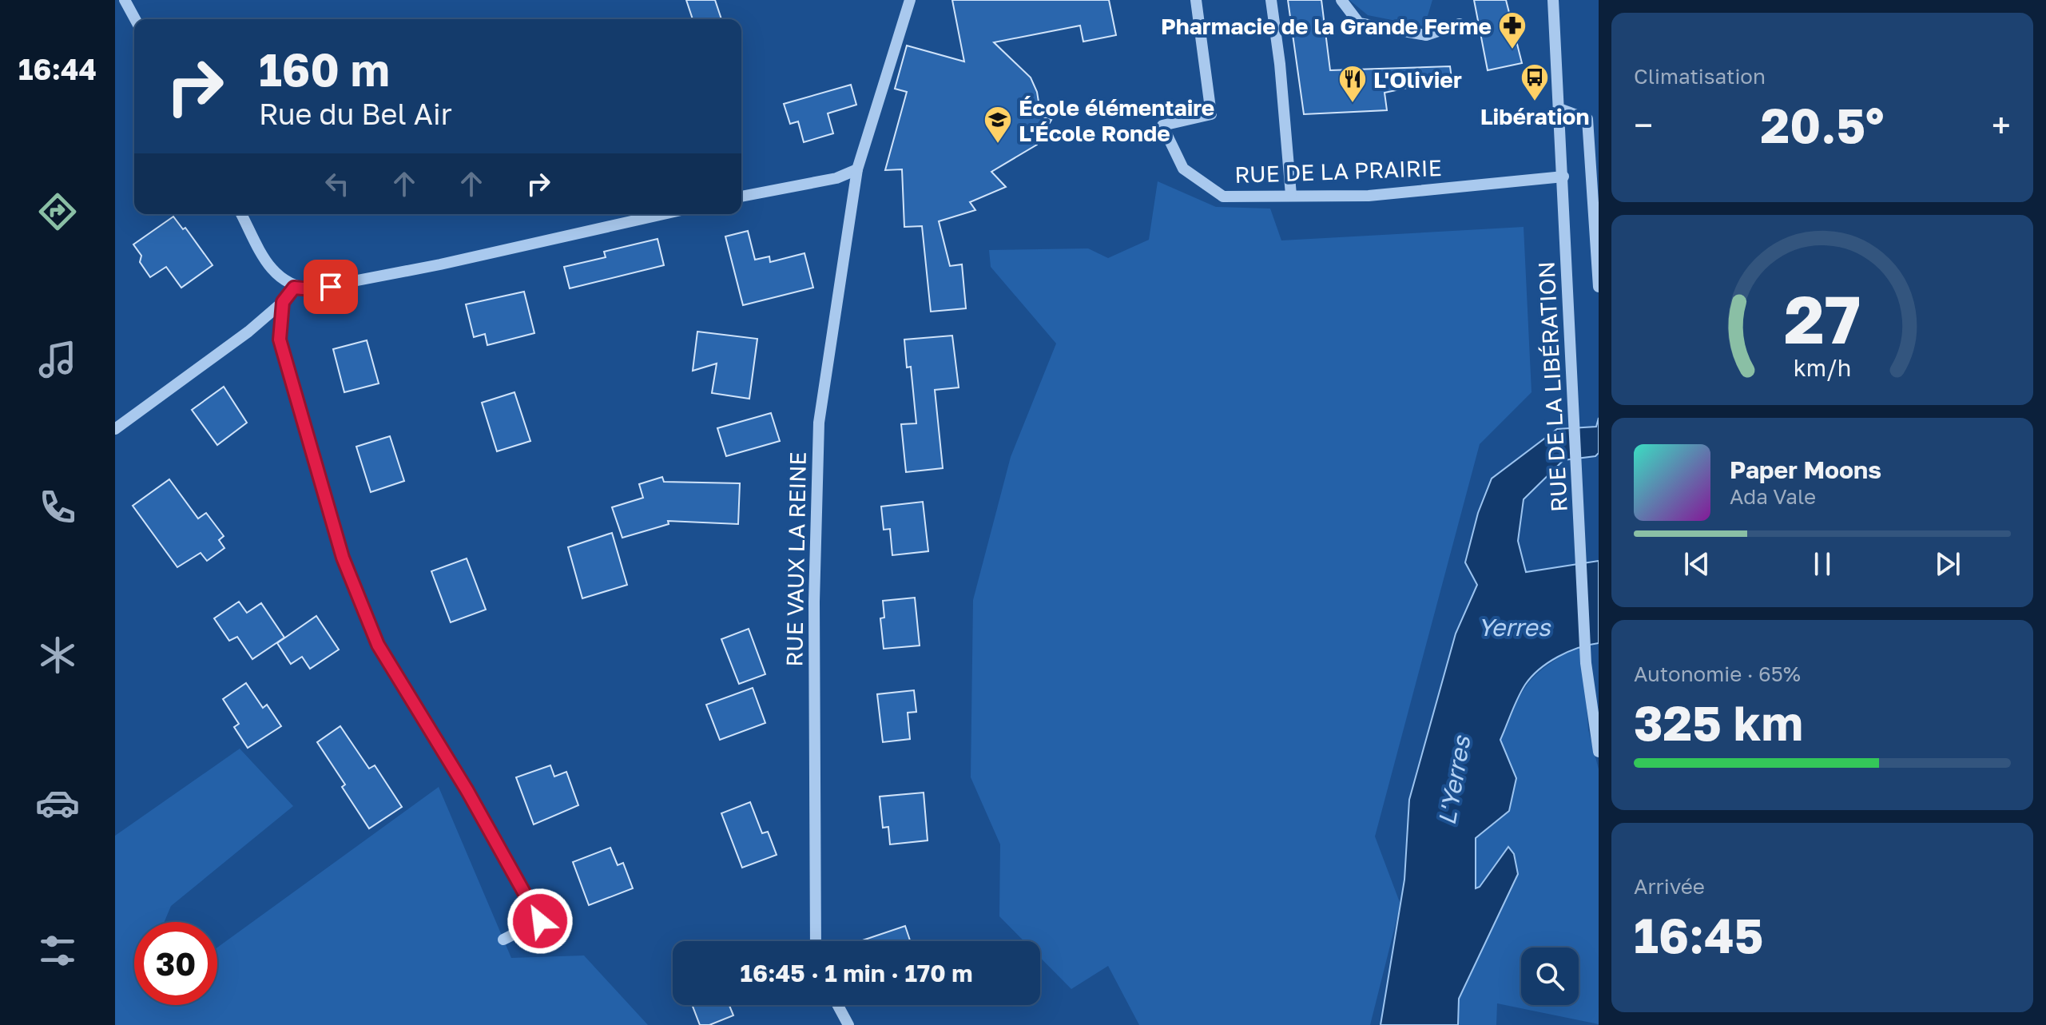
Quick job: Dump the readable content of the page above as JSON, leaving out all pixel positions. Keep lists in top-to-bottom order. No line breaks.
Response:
{"streets":{"street":["RUE DE LA PRAIRIE","RUE DE LA LIBÉRATION","RUE VAUX LA REINE"]},"crossings":[["RUE DE LA PRAIRIE","RUE DE LA LIBÉRATION"]],"water":["Yerres","L'Yerres"],"places":{"pharmacy":["Pharmacie de la Grande Ferme"],"bus stop":["Libération"],"restaurant":["L'Olivier"],"school or university":["École élémentaire L'École Ronde"]},"page":{"tabs":"16:44","tile":["Climatisation",["Autonomie · 65%","325 km"],["Arrivée","16:45"]],"turn":["160 m","Rue du Bel Air"],"heat":["−","20.5°","+"],"song":["Paper Moons","Ada Vale"],"limit":"30","trip":"16:45 · 1 min · 170 m","gauge":["27","km/h"]}}
